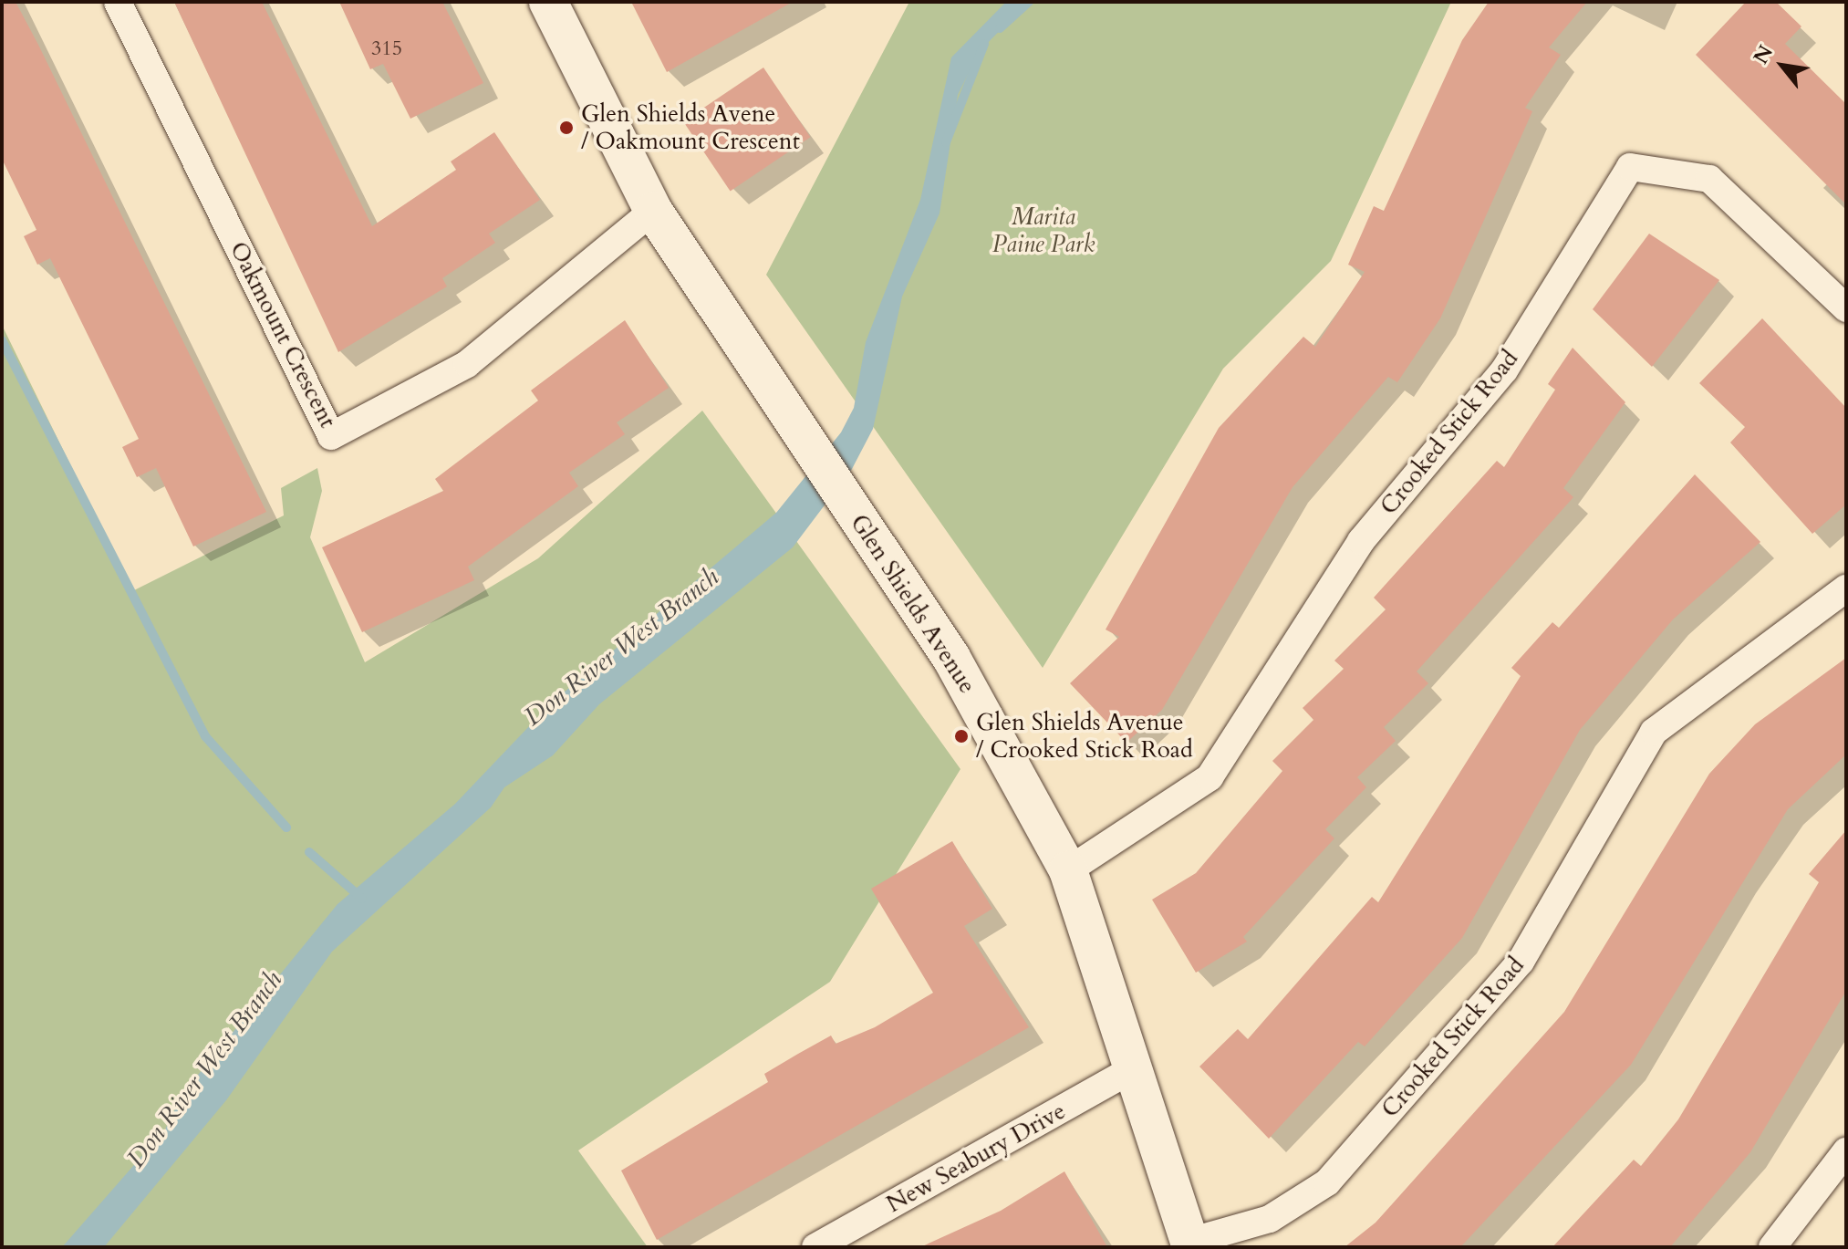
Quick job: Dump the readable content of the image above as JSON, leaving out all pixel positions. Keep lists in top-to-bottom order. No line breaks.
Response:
{"streets":{"street":["Oakmount Crescent","Crooked Stick Road","Glen Shields Avenue","New Seabury Drive"]},"crossings":[["Oakmount Crescent","Glen Shields Avenue"],["Crooked Stick Road","Glen Shields Avenue"],["Glen Shields Avenue","New Seabury Drive"]],"water":["Don River West Branch"],"parks":["Marita Paine Park"],"places":["Glen Shields Avene / Oakmount Crescent","Glen Shields Avenue / Crooked Stick Road"],"house_numbers":["315"],"north":"top left"}
